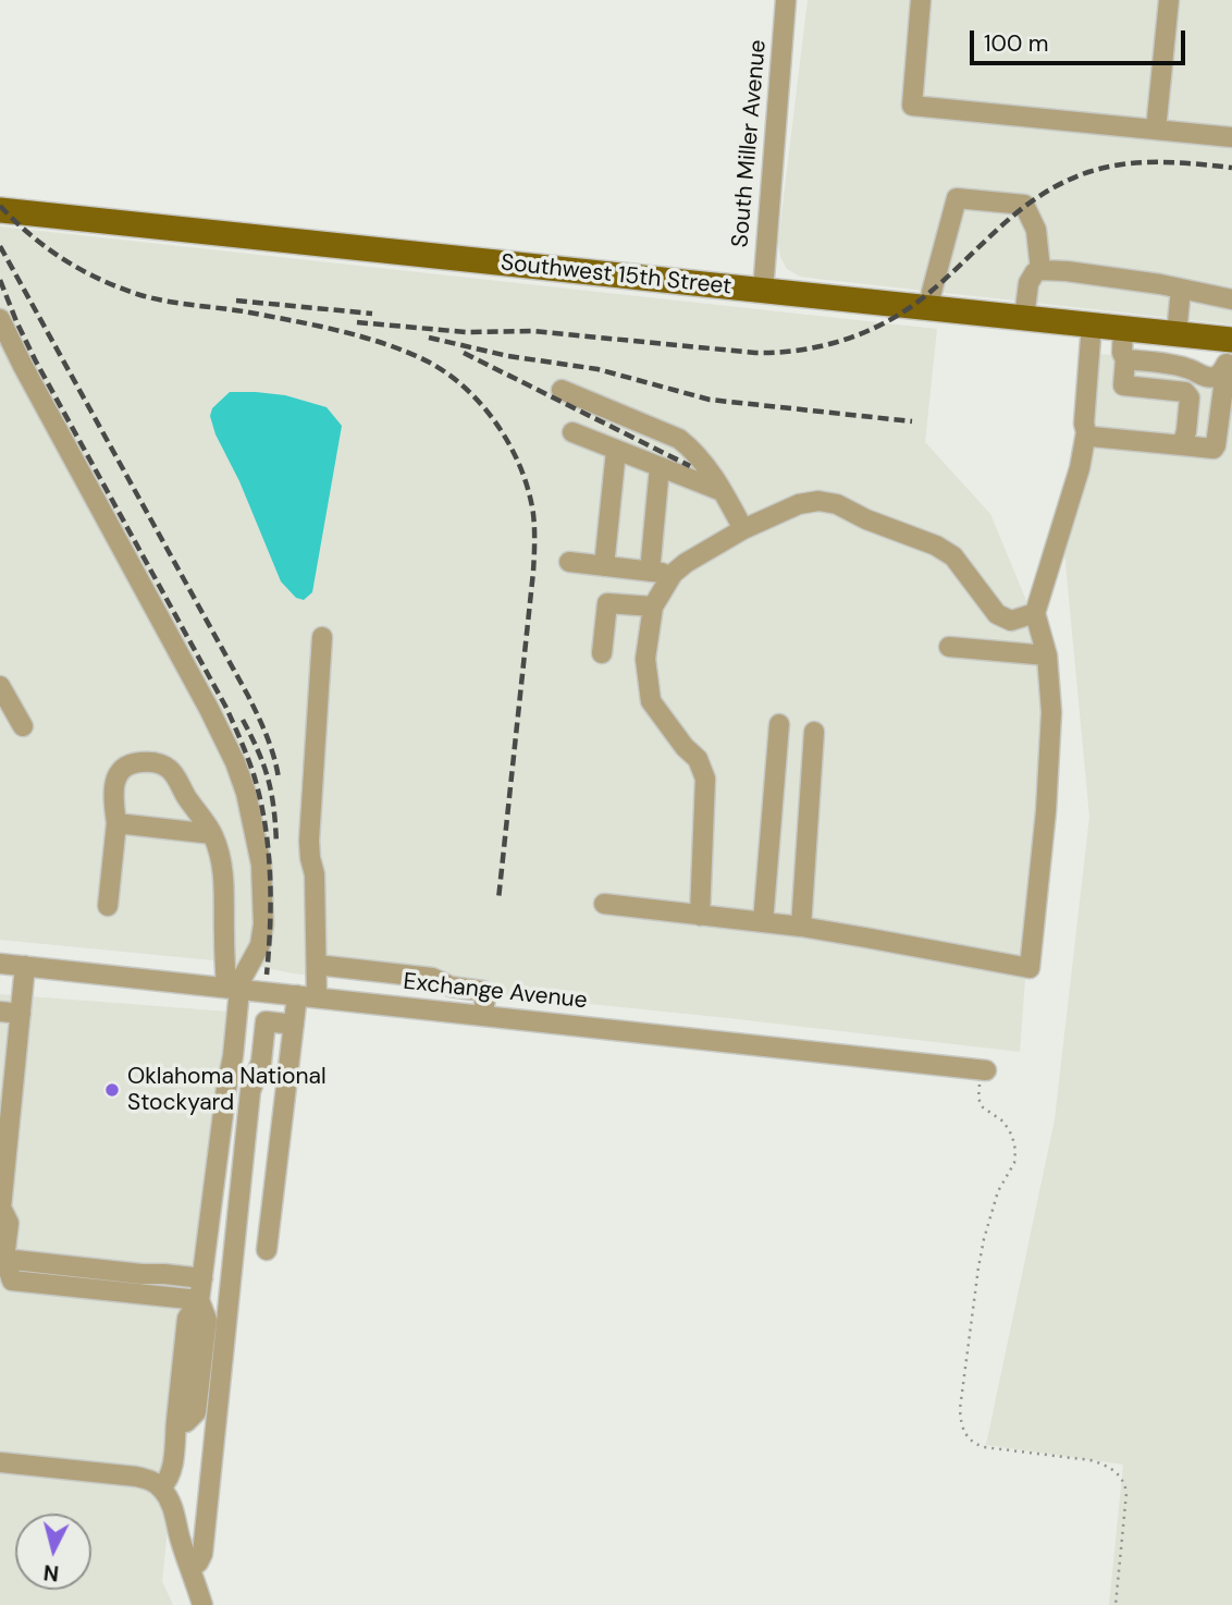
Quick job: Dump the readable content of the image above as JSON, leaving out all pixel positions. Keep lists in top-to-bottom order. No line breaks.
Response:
{"streets":{"main road":["Southwest 15th Street"],"street":["South Miller Avenue","Exchange Avenue"]},"crossings":[["South Miller Avenue","Southwest 15th Street"]],"places":["Oklahoma National Stockyard"],"scale_bar":"100 m","north":"bottom"}
